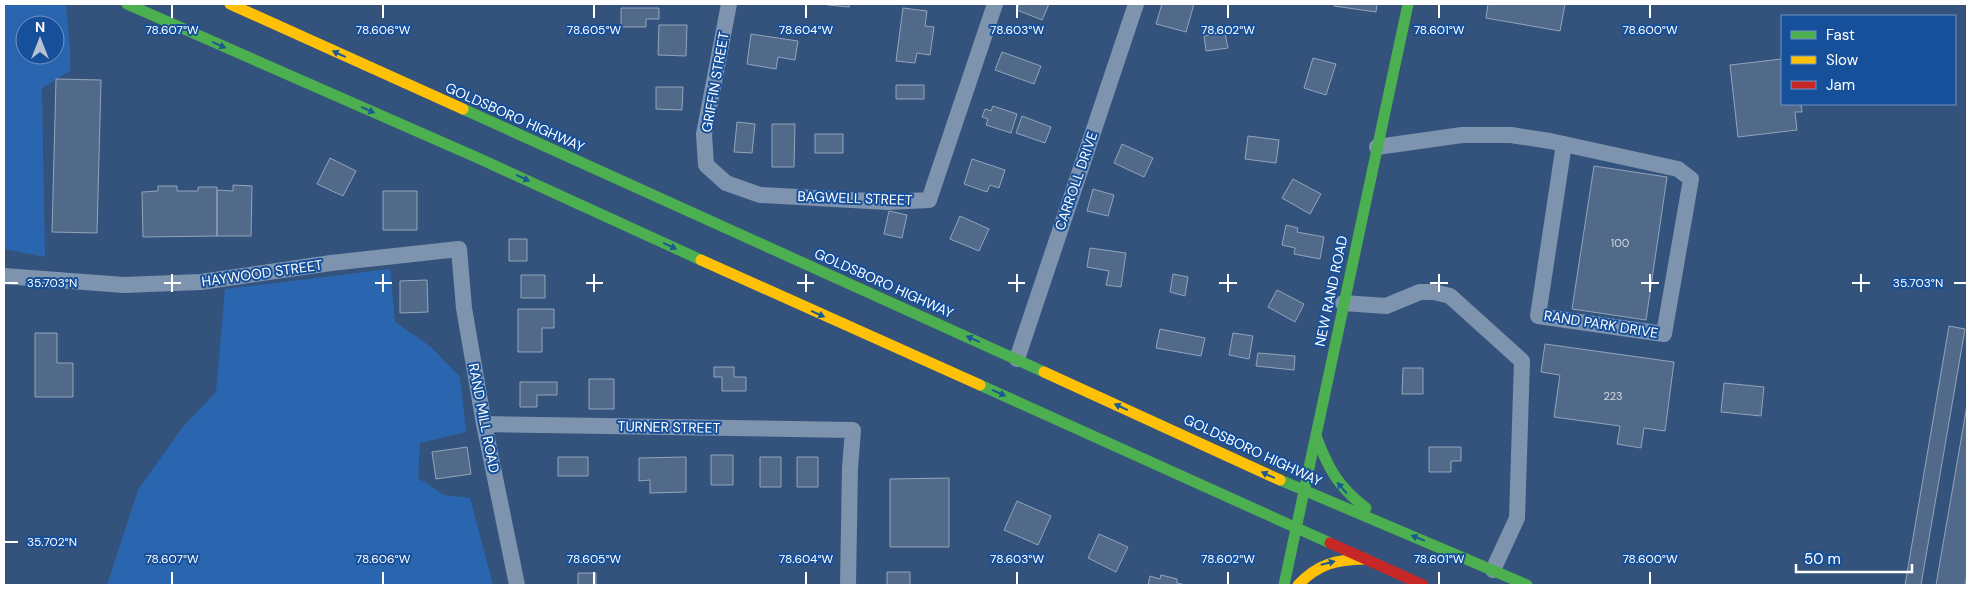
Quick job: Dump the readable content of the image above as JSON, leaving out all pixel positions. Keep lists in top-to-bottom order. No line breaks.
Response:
{"streets":{"main road":["GOLDSBORO HIGHWAY","NEW RAND ROAD"],"street":["GRIFFIN STREET","CARROLL DRIVE","BAGWELL STREET","HAYWOOD STREET","RAND PARK DRIVE","RAND MILL ROAD","TURNER STREET"]},"crossings":[["GRIFFIN STREET","BAGWELL STREET"],["GOLDSBORO HIGHWAY","CARROLL DRIVE"],["GOLDSBORO HIGHWAY","NEW RAND ROAD"],["HAYWOOD STREET","RAND MILL ROAD"],["NEW RAND ROAD","RAND PARK DRIVE"],["RAND MILL ROAD","TURNER STREET"]],"house_numbers":["100","223"],"legend":["Fast","Slow","Jam"],"scale_bar":"50 m","north":"top","coordinates":["78.607°W","78.606°W","78.605°W","78.604°W","78.603°W","78.602°W","78.601°W","78.600°W","35.703°N","35.702°N"]}
